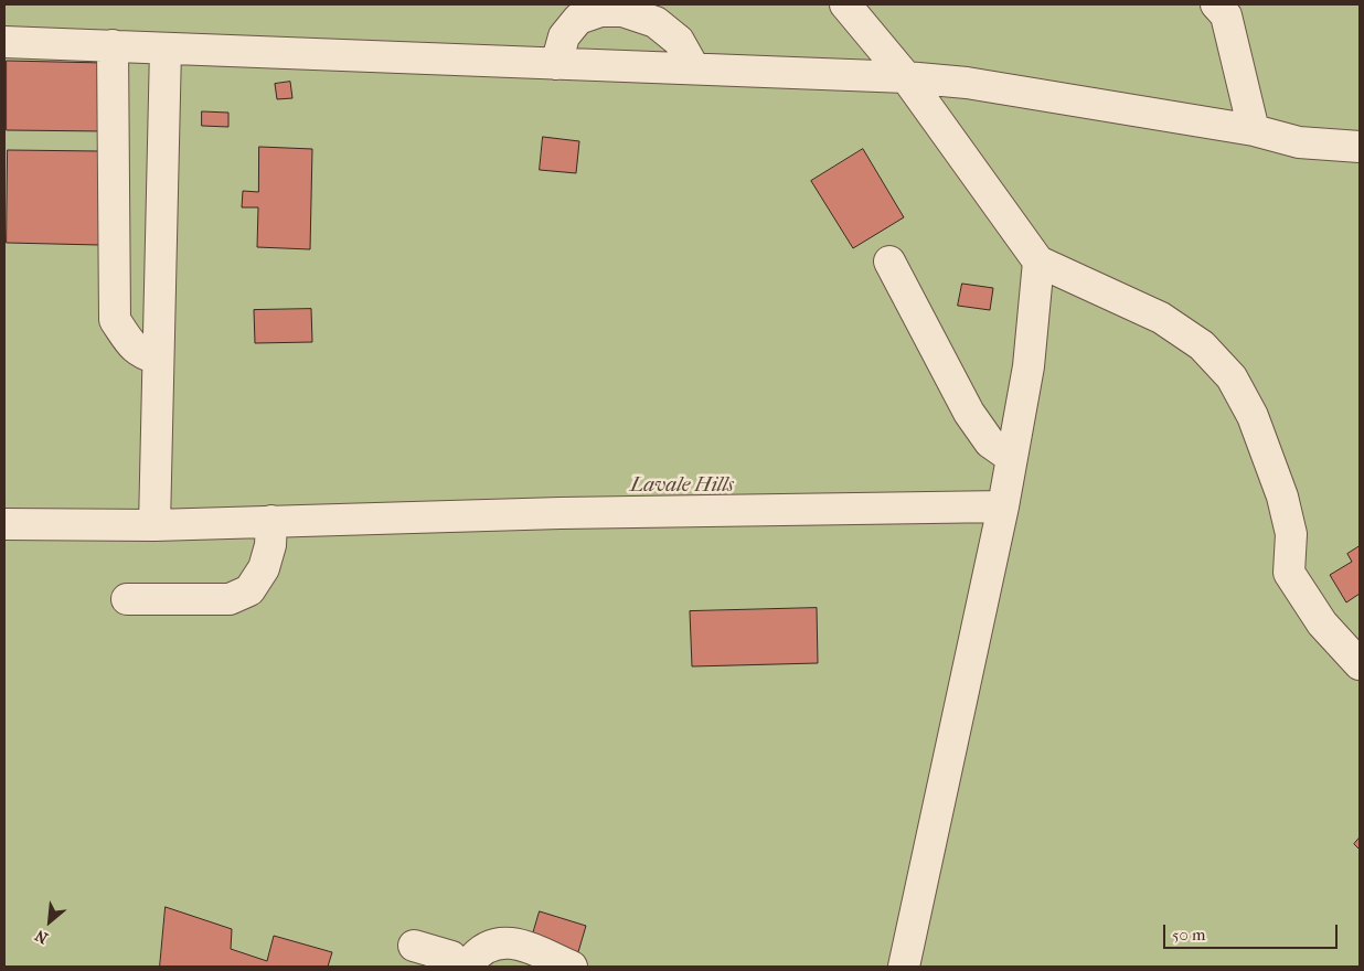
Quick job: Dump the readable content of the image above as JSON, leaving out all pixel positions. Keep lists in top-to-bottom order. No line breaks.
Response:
{"parks":["Lavale Hills"],"scale_bar":"50 m","north":"bottom left"}
